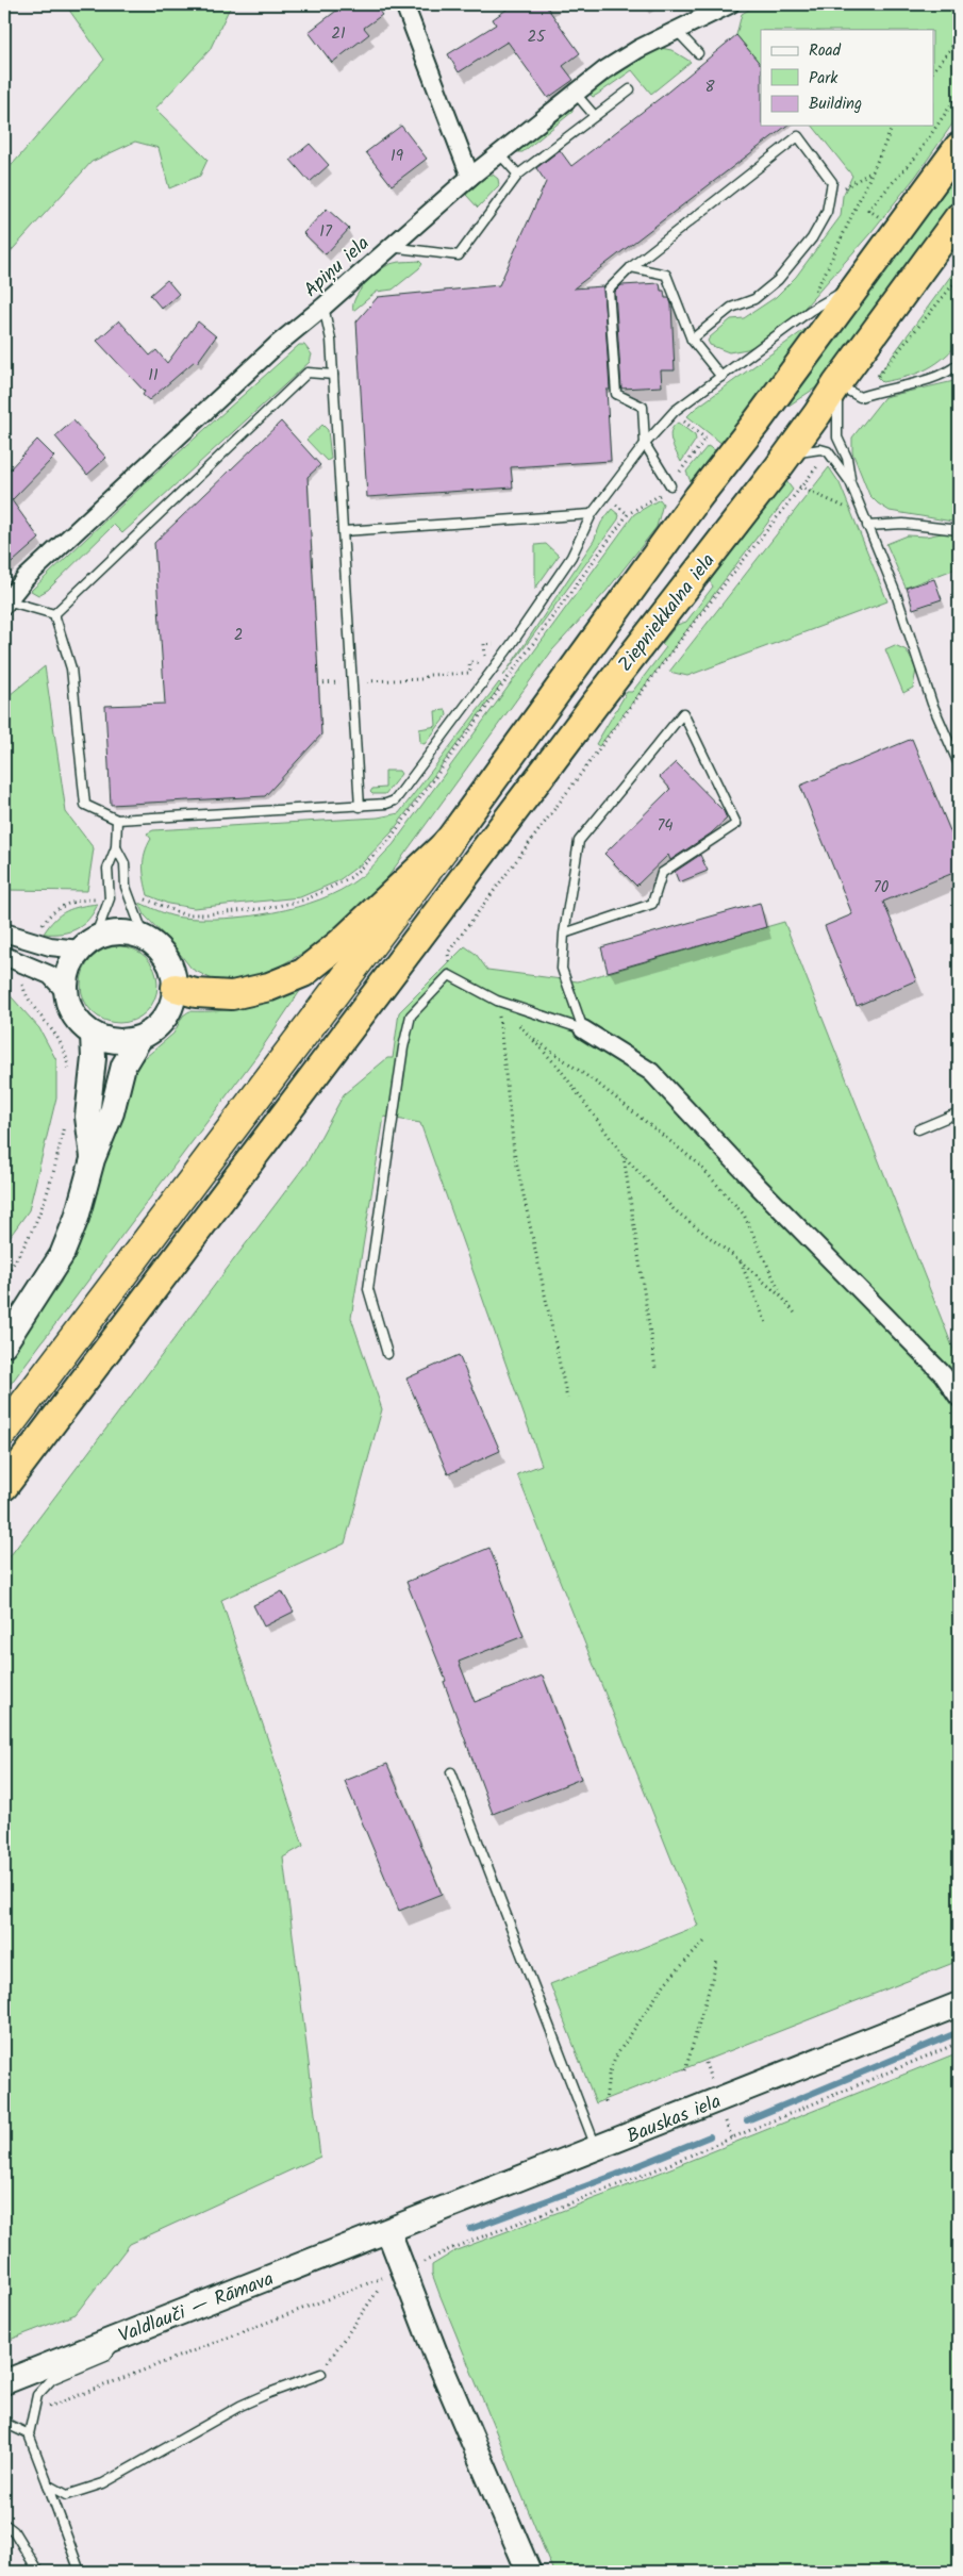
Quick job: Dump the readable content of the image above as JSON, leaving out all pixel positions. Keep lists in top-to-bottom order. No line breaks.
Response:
{"streets":{"highway":["Ziepniekkalna iela"],"main road":["Bauskas iela","Valdlauči — Rāmava"],"street":["Apiņu iela"]},"crossings":[["Bauskas iela","Valdlauči — Rāmava"]],"house_numbers":["21","25","8","19","17","11","2","74","70"],"legend":["Road","Park","Building"]}
